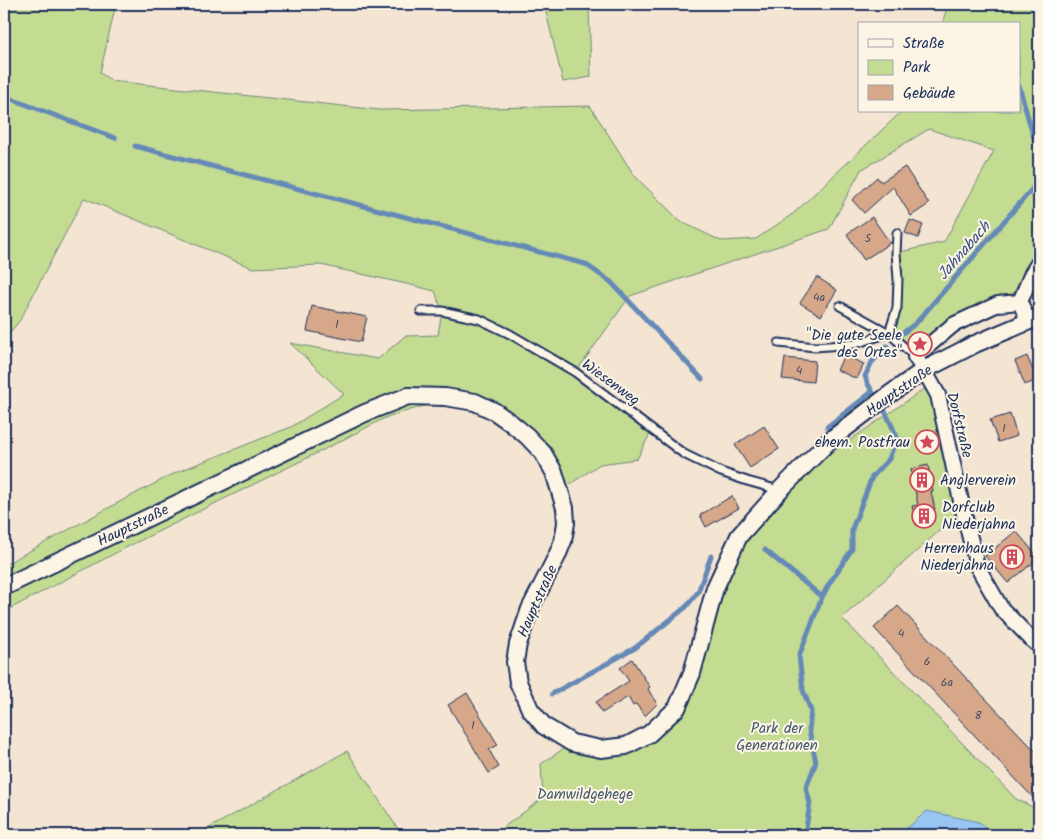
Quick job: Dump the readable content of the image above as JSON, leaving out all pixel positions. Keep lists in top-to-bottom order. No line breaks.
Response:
{"streets":{"street":["Hauptstraße","Dorfstraße"],"lane":["Wiesenweg"]},"crossings":[["Wiesenweg","Hauptstraße"],["Hauptstraße","Dorfstraße"]],"water":["Jahnabach"],"parks":["Park der Generationen","Damwildgehege"],"places":{"place":["\"Die gute Seele des Ortes\"","ehem. Postfrau"],"building":["Anglerverein","Dorfclub Niederjahna","Herrenhaus Niederjahna"]},"house_numbers":["5","4a","1","4","1","4","6","6a","8","1"],"legend":["Straße","Park","Gebäude"]}
